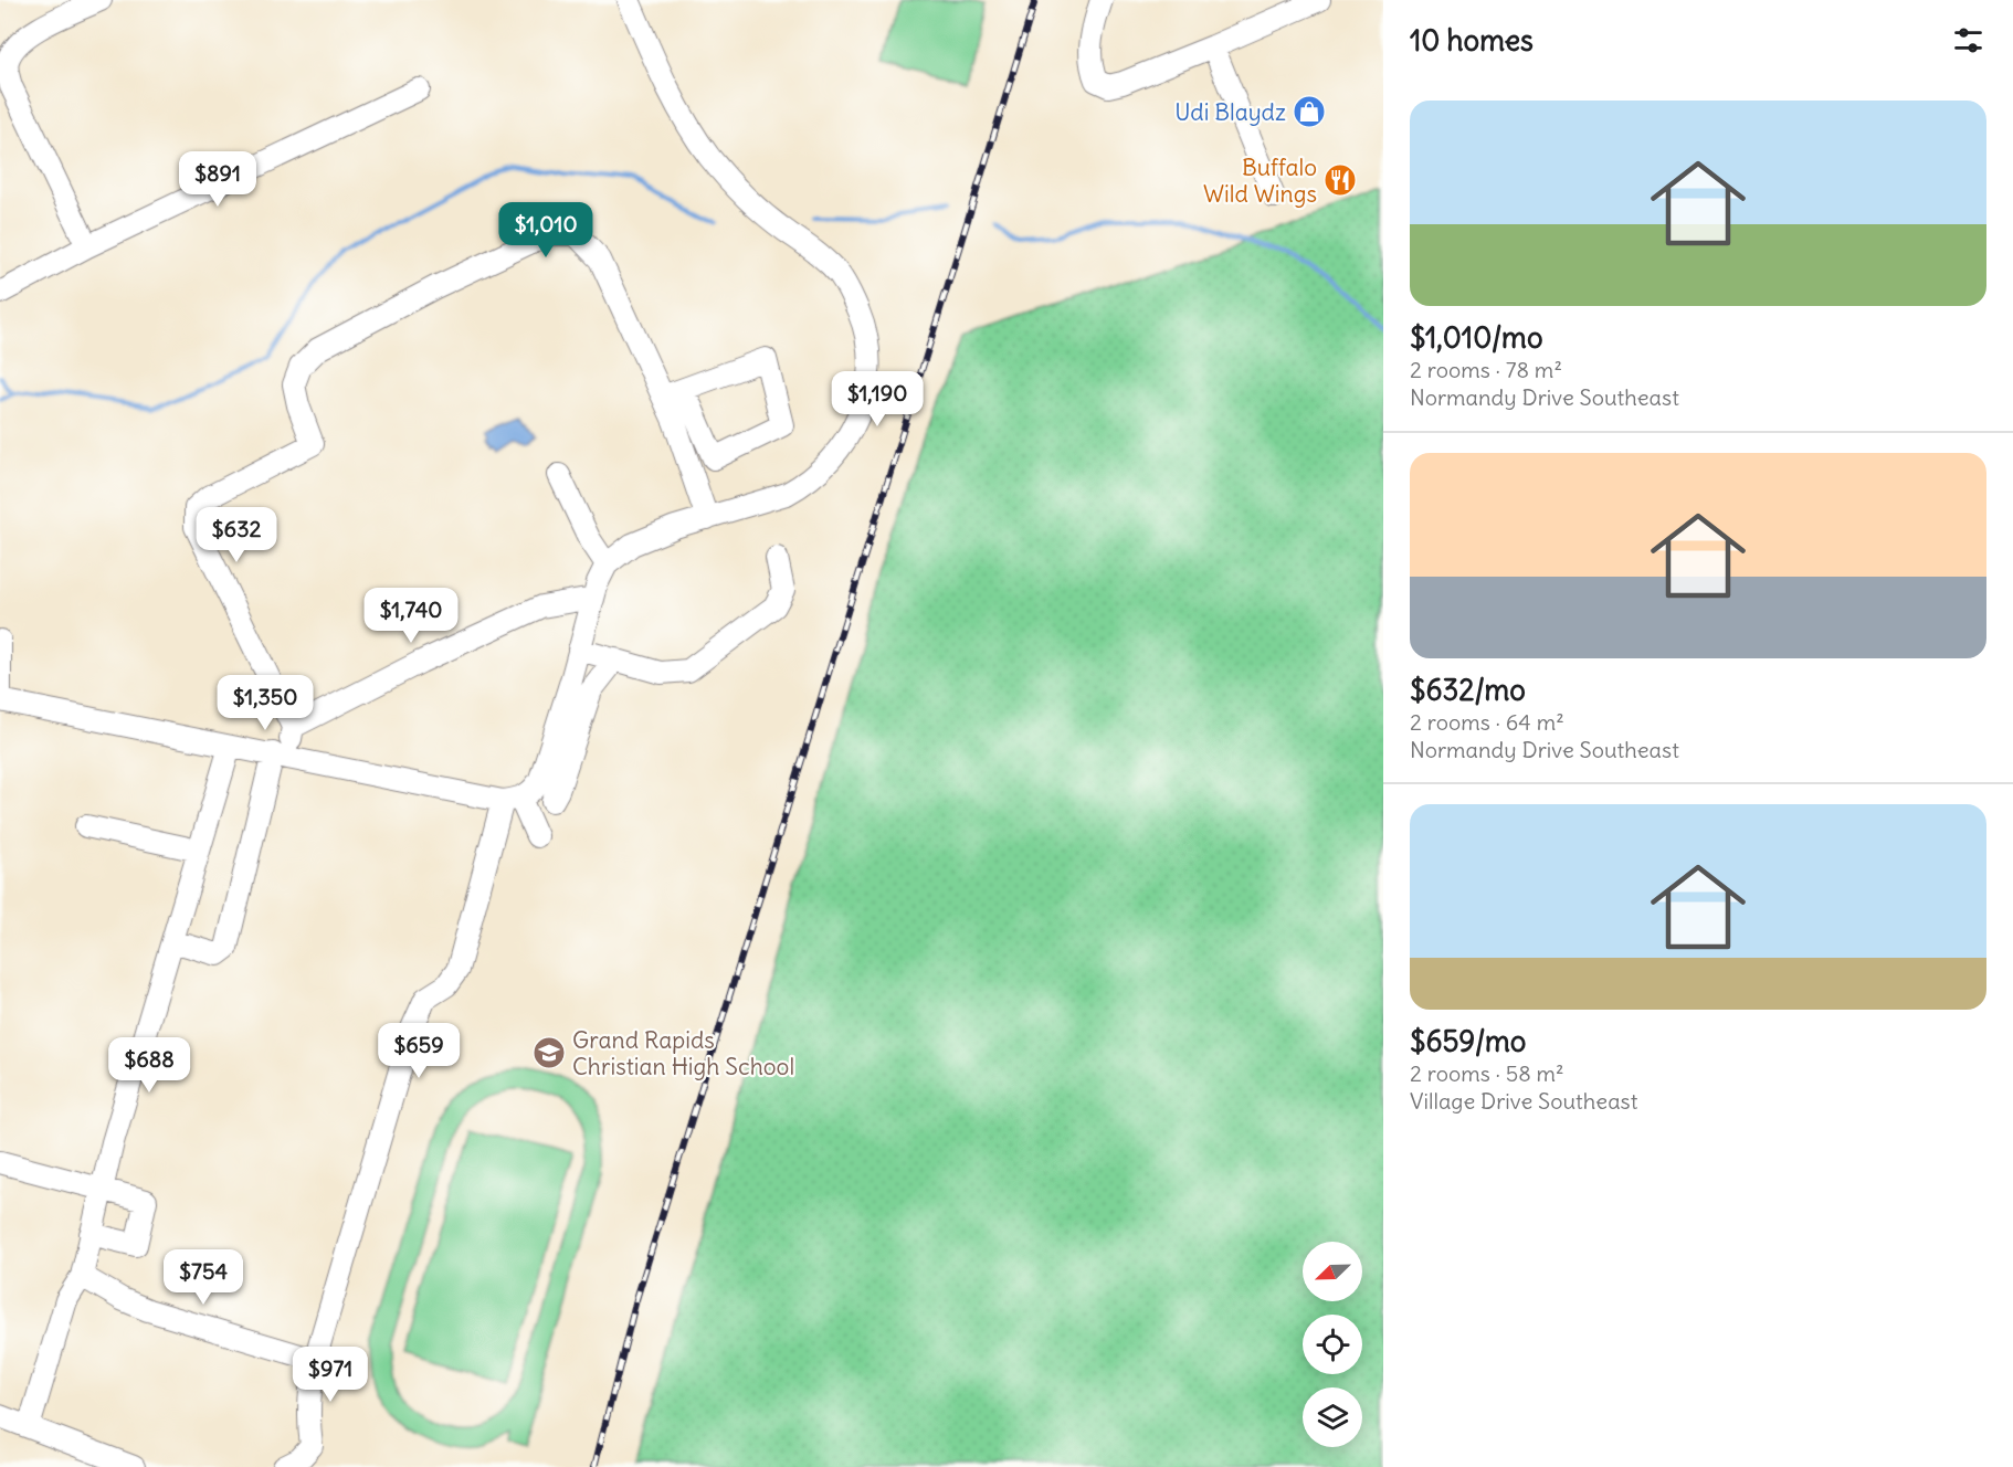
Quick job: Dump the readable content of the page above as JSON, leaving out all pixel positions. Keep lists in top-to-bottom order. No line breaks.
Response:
{"places":{"shop":["Udi Blaydz"],"restaurant":["Buffalo Wild Wings"],"school or university":["Grand Rapids Christian High School"]},"north":"bottom left","page":{"heading":"10 homes","list":[{"name":"$1,010/mo","note":"2 rooms · 78 m² · Normandy Drive Southeast"},{"name":"$632/mo","note":"2 rooms · 64 m² · Normandy Drive Southeast"},{"name":"$659/mo","note":"2 rooms · 58 m² · Village Drive Southeast"}],"price":["$891","$1,010","$1,190","$632","$1,740","$1,350","$659","$688","$754","$971"]}}
